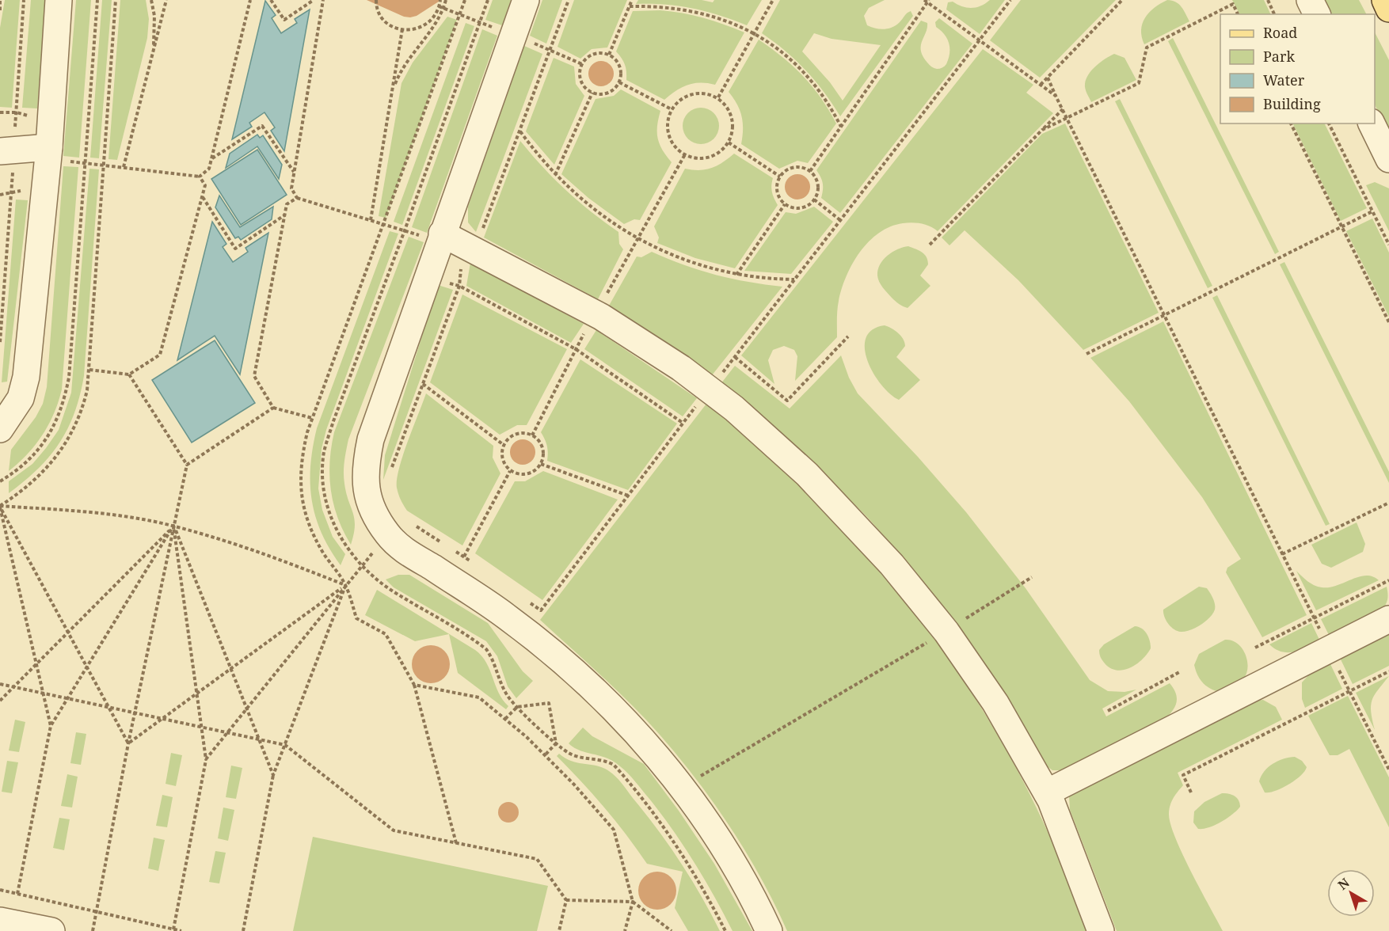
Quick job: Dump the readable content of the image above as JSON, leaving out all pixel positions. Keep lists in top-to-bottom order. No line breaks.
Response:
{"legend":["Road","Park","Water","Building"],"north":"top left"}
